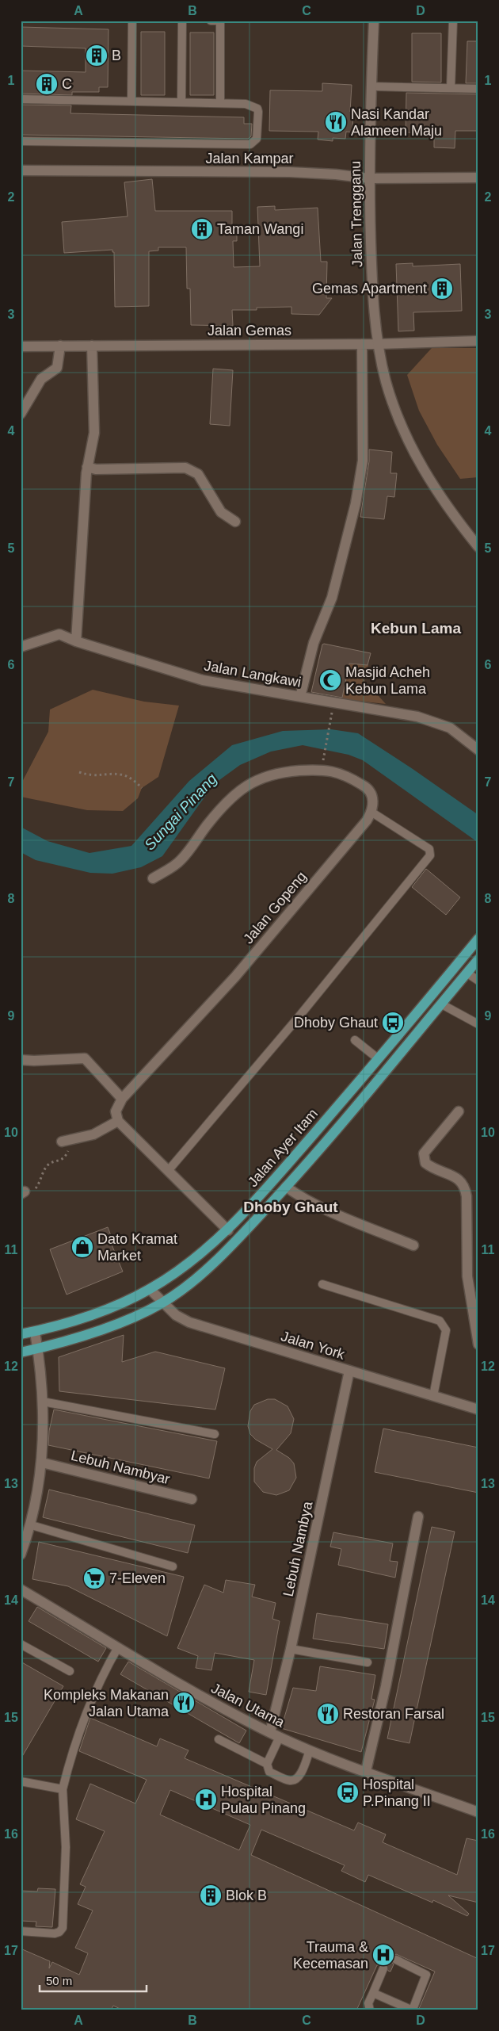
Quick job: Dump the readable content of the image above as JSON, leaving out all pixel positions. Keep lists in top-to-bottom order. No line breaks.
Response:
{"streets":{"main road":["Jalan Ayer Itam"],"street":["Jalan Kampar","Jalan Trengganu","Jalan Gemas","Jalan Langkawi","Jalan Gopeng","Jalan York","Lebuh Nambyar","Lebuh Nambya","Jalan Utama"]},"crossings":[["Jalan Kampar","Jalan Trengganu"],["Jalan Trengganu","Jalan Gemas"],["Jalan Ayer Itam","Jalan York"],["Jalan York","Lebuh Nambya"],["Lebuh Nambya","Jalan Utama"]],"districts":["Kebun Lama","Dhoby Ghaut"],"water":["Sungai Pinang"],"places":{"building":["B","C","Taman Wangi","Gemas Apartment","Blok B"],"restaurant":["Nasi Kandar Alameen Maju","Kompleks Makanan Jalan Utama","Restoran Farsal"],"mosque":["Masjid Acheh Kebun Lama"],"bus stop":["Dhoby Ghaut","Hospital P.Pinang II"],"shop":["Dato Kramat Market"],"supermarket":["7-Eleven"],"hospital":["Hospital Pulau Pinang","Trauma & Kecemasan"]},"scale_bar":"50 m","grid":{"columns":["A","B","C","D"],"rows":["1","2","3","4","5","6","7","8","9","10","11","12","13","14","15","16","17"]}}
